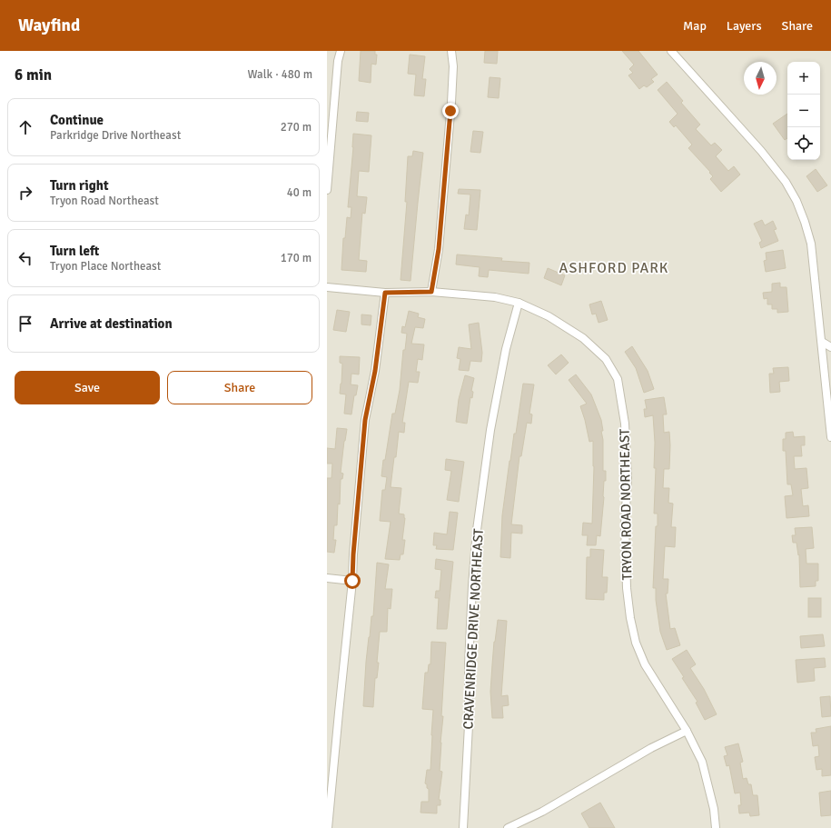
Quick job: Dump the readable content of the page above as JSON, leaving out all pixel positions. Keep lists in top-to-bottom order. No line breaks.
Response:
{"streets":{"street":["TRYON ROAD NORTHEAST","CRAVENRIDGE DRIVE NORTHEAST"]},"crossings":[["TRYON ROAD NORTHEAST","CRAVENRIDGE DRIVE NORTHEAST"]],"districts":["ASHFORD PARK"],"north":"bottom","page":{"header":"Wayfind","nav":["Map","Layers","Share"],"heading":["6 min","Walk · 480 m"],"map_buttons":["+","−"],"list":[["Continue","Parkridge Drive Northeast","270 m"],["Turn right","Tryon Road Northeast","40 m"],["Turn left","Tryon Place Northeast","170 m"],"Arrive at destination"],"buttons":["Save","Share"]}}
